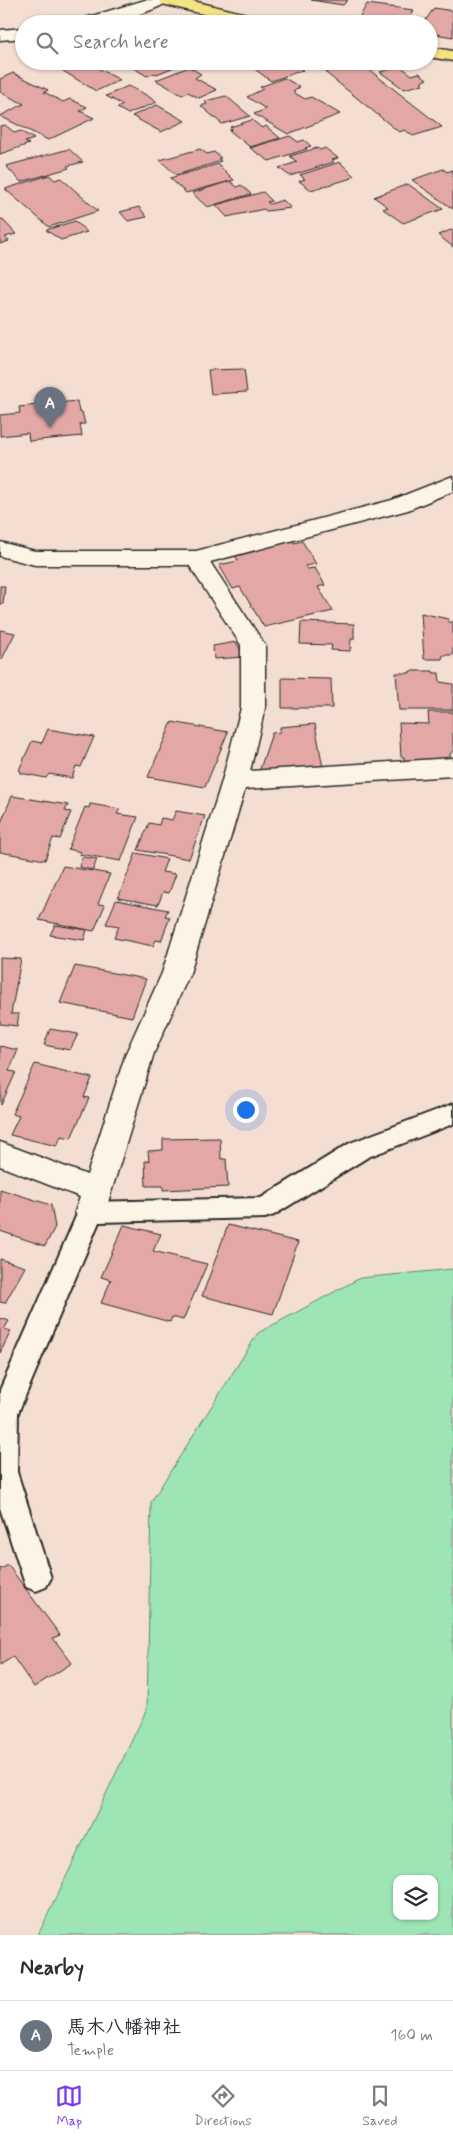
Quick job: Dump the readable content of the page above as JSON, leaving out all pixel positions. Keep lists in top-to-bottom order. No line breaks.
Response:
{"page":{"search":"Search here","pins":"A","heading":"Nearby","list":[{"mark":"A","name":"馬木八幡神社","note":"Temple","value":"160 m"}],"nav":["Map","Directions","Saved"]}}
